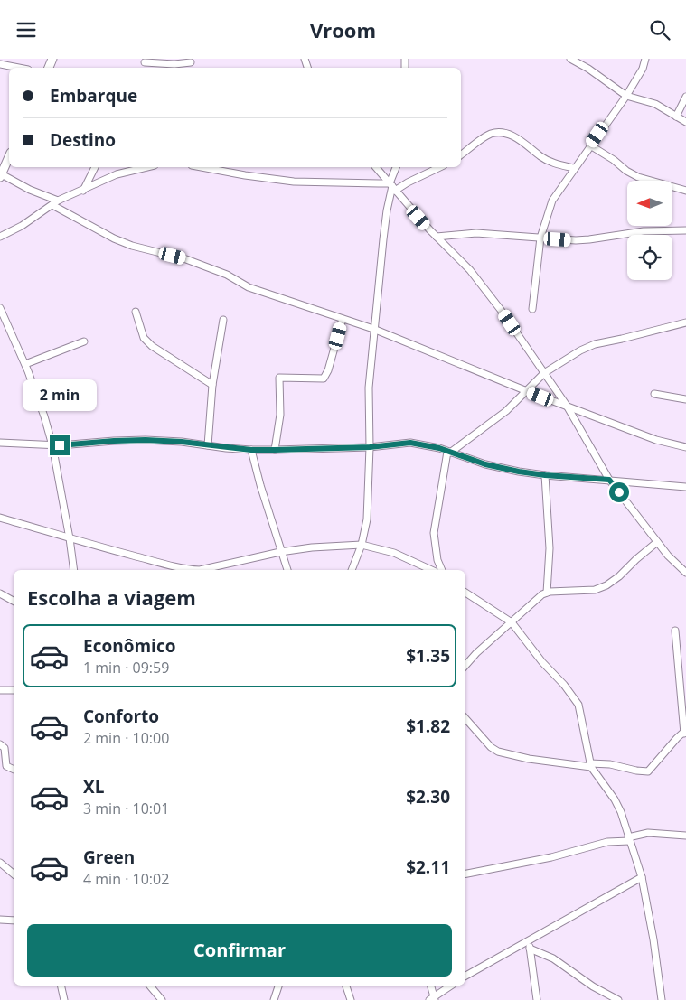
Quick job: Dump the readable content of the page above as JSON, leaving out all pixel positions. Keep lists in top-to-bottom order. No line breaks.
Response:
{"north":"left","page":{"header":"Vroom","banner":["Embarque","Destino"],"bubble":"2 min","heading":"Escolha a viagem","list":[{"name":"Econômico","note":"1 min · 09:59","value":"$1.35"},{"name":"Conforto","note":"2 min · 10:00","value":"$1.82"},{"name":"XL","note":"3 min · 10:01","value":"$2.30"},{"name":"Green","note":"4 min · 10:02","value":"$2.11"}],"buttons":"Confirmar"}}
